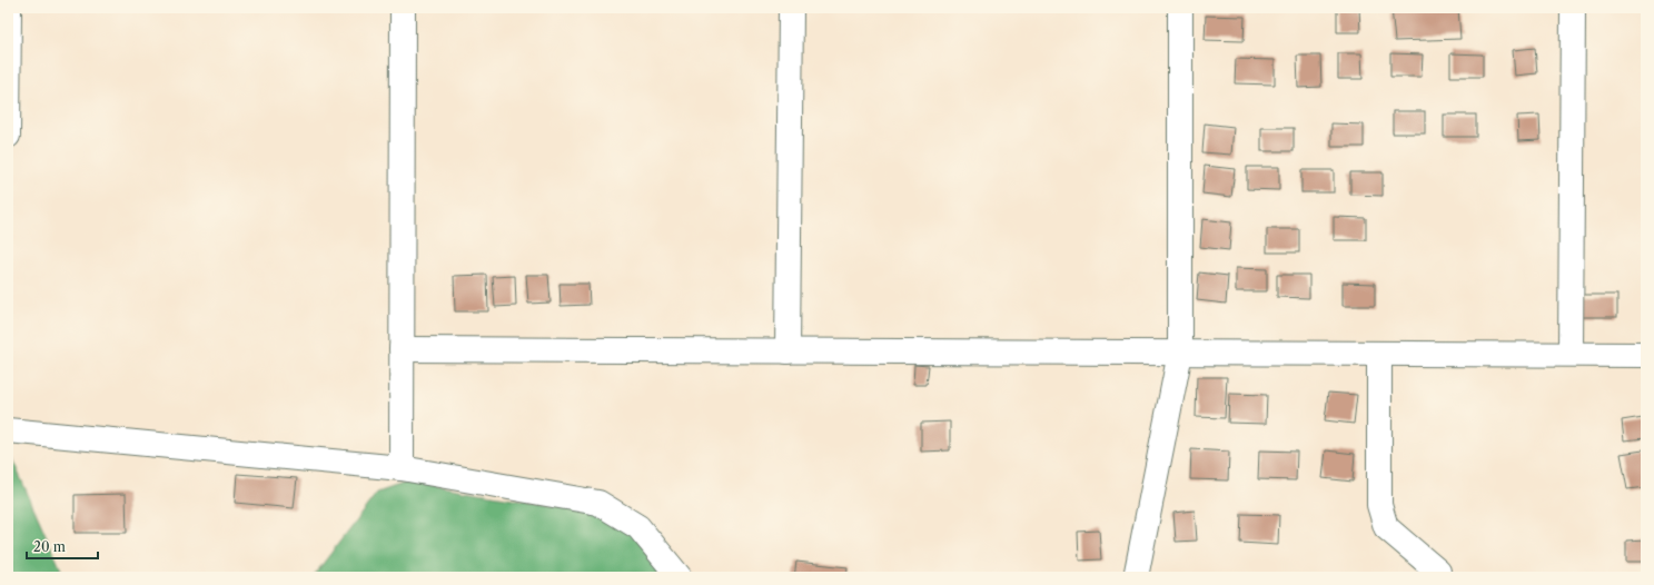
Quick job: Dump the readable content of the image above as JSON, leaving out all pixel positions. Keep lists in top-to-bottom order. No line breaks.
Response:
{"scale_bar":"20 m"}
